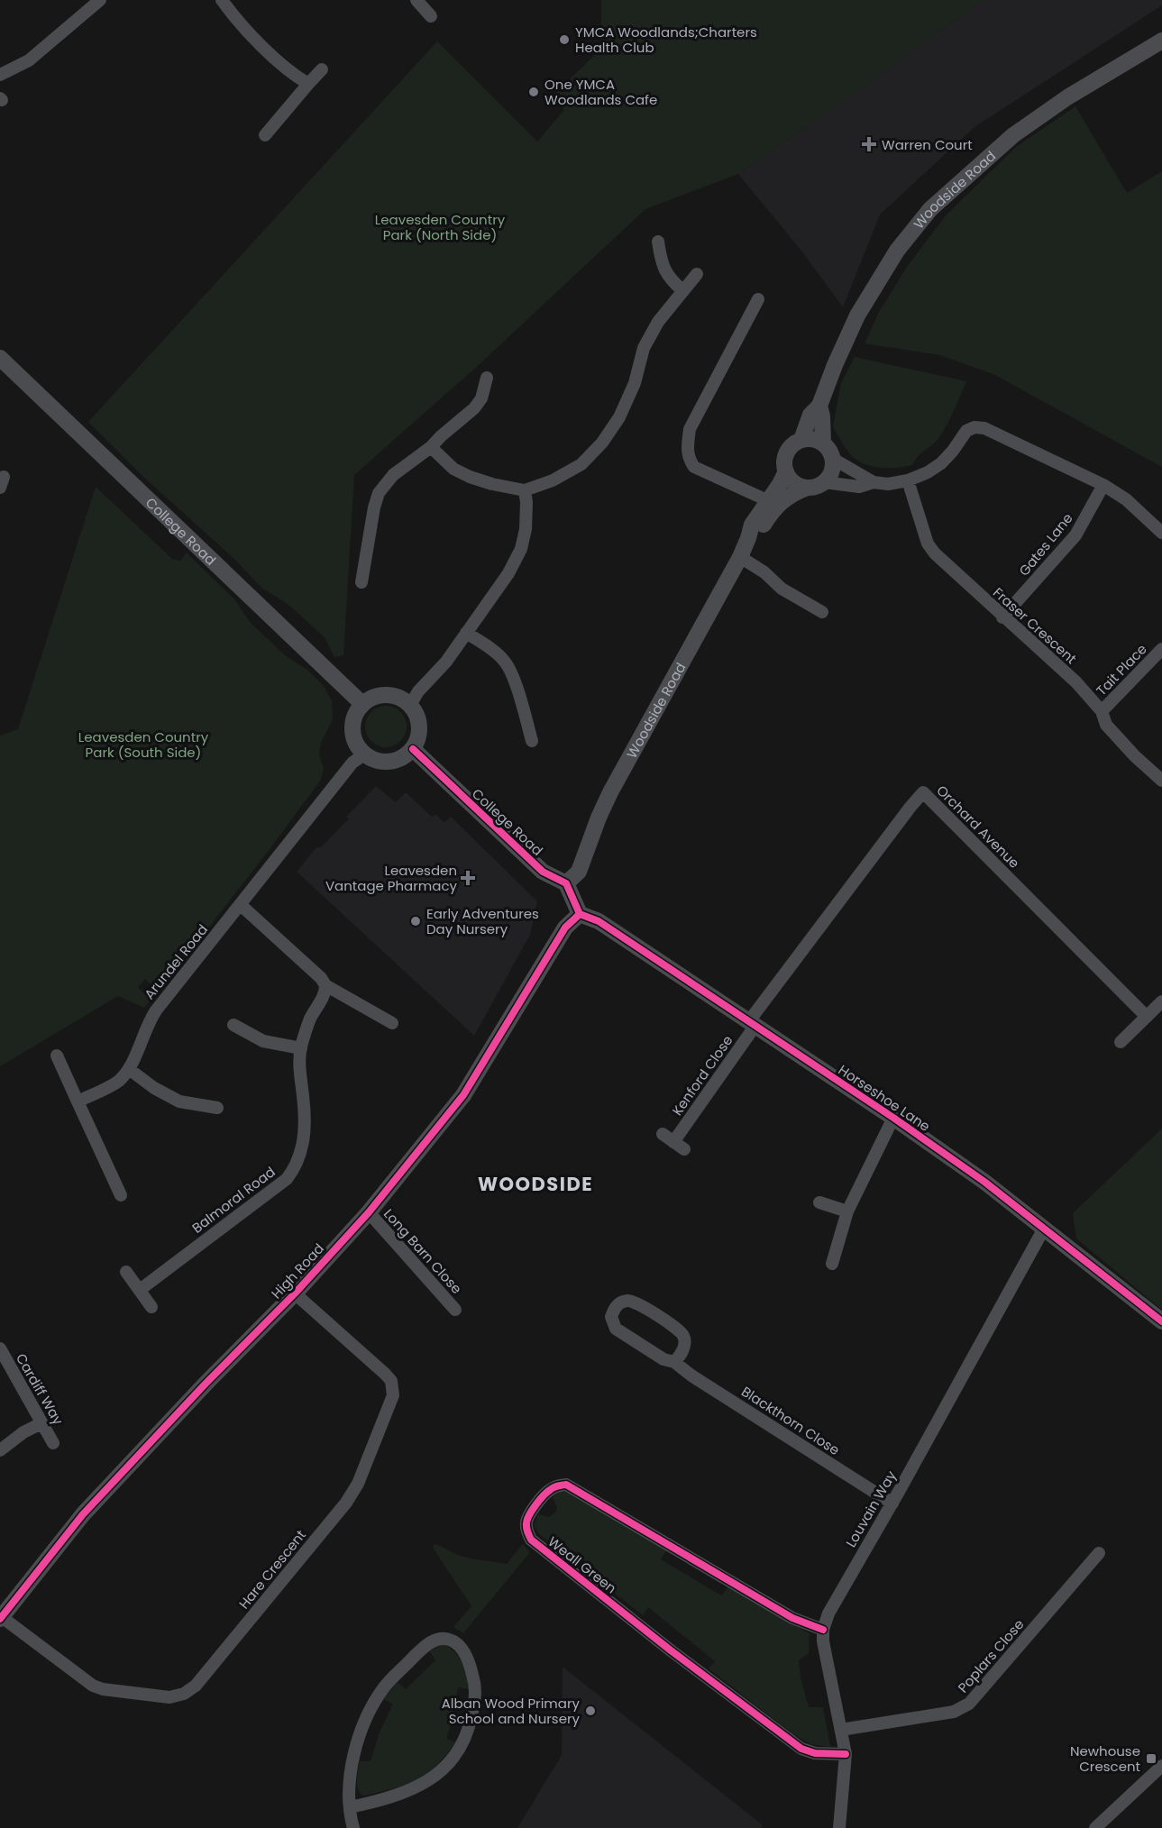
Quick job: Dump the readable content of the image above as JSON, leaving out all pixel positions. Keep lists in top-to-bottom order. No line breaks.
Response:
{"streets":{"street":["Woodside Road","College Road","Gates Lane","Fraser Crescent","Tait Place","Orchard Avenue","Arundel Road","Kenford Close","Horseshoe Lane","Balmoral Road","Long Barn Close","High Road","Cardiff Way","Blackthorn Close","Louvain Way","Weall Green","Hare Crescent","Poplars Close"]},"crossings":[["Woodside Road","College Road"],["College Road","Arundel Road"],["Gates Lane","Fraser Crescent"],["Fraser Crescent","Tait Place"],["Orchard Avenue","Kenford Close"],["Orchard Avenue","Horseshoe Lane"],["Kenford Close","Horseshoe Lane"],["Horseshoe Lane","High Road"],["Horseshoe Lane","Louvain Way"],["Long Barn Close","High Road"],["High Road","Hare Crescent"],["Blackthorn Close","Louvain Way"],["Louvain Way","Weall Green"]],"districts":["WOODSIDE"],"parks":["Leavesden Country Park (North Side)","Leavesden Country Park (South Side)"],"places":{"other":["YMCA Woodlands;Charters Health Club","One YMCA Woodlands Cafe","Early Adventures Day Nursery","Alban Wood Primary School and Nursery"],"health":["Warren Court","Leavesden Vantage Pharmacy"],"transit":["Newhouse Crescent"]}}
